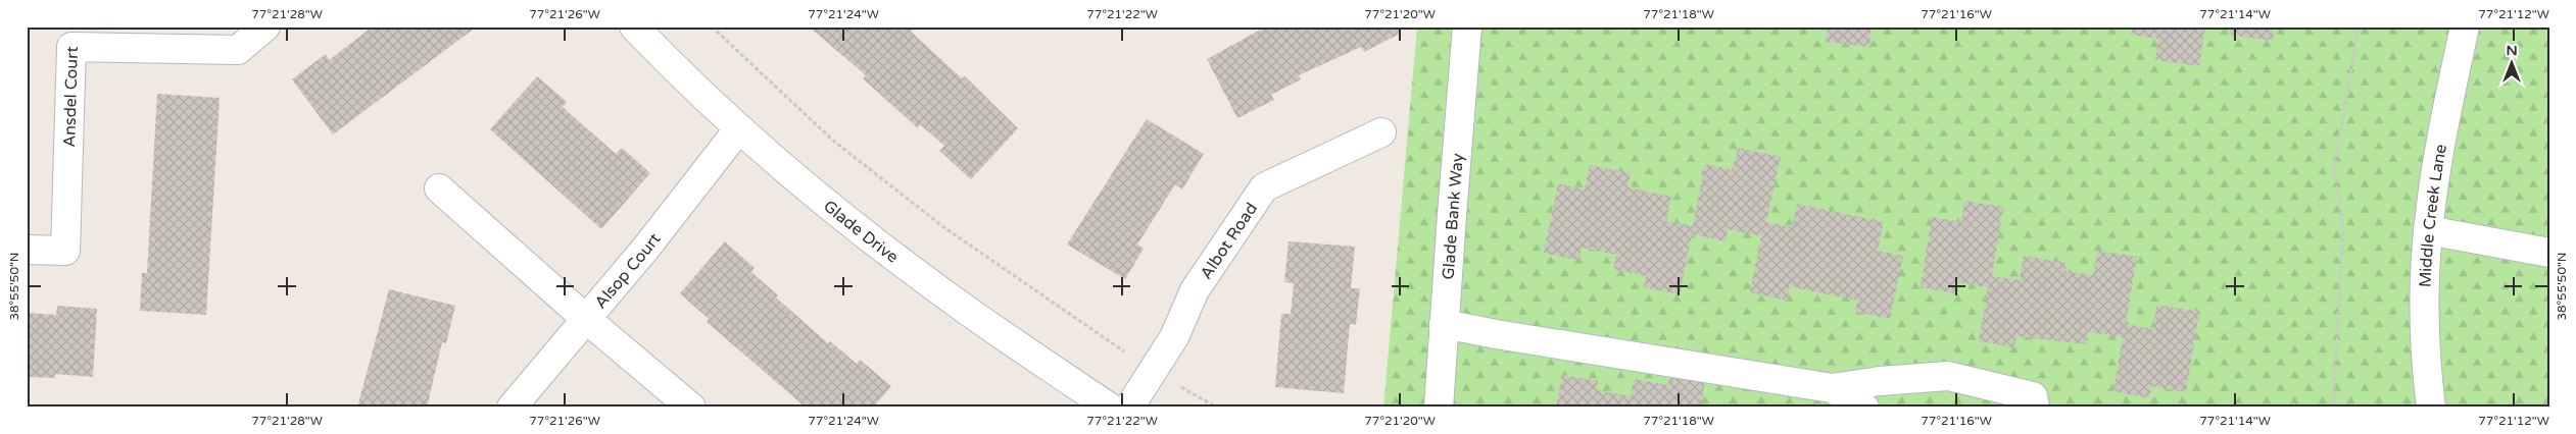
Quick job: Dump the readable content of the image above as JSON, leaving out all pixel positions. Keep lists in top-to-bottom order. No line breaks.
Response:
{"streets":{"street":["Ansdel Court","Middle Creek Lane","Glade Bank Way","Glade Drive","Albot Road","Alsop Court"]},"crossings":[["Glade Drive","Alsop Court"]],"north":"top","coordinates":["77°21'28\"W","77°21'26\"W","77°21'24\"W","77°21'22\"W","77°21'20\"W","77°21'18\"W","77°21'16\"W","77°21'14\"W","77°21'12\"W","38°55'50\"N"]}
